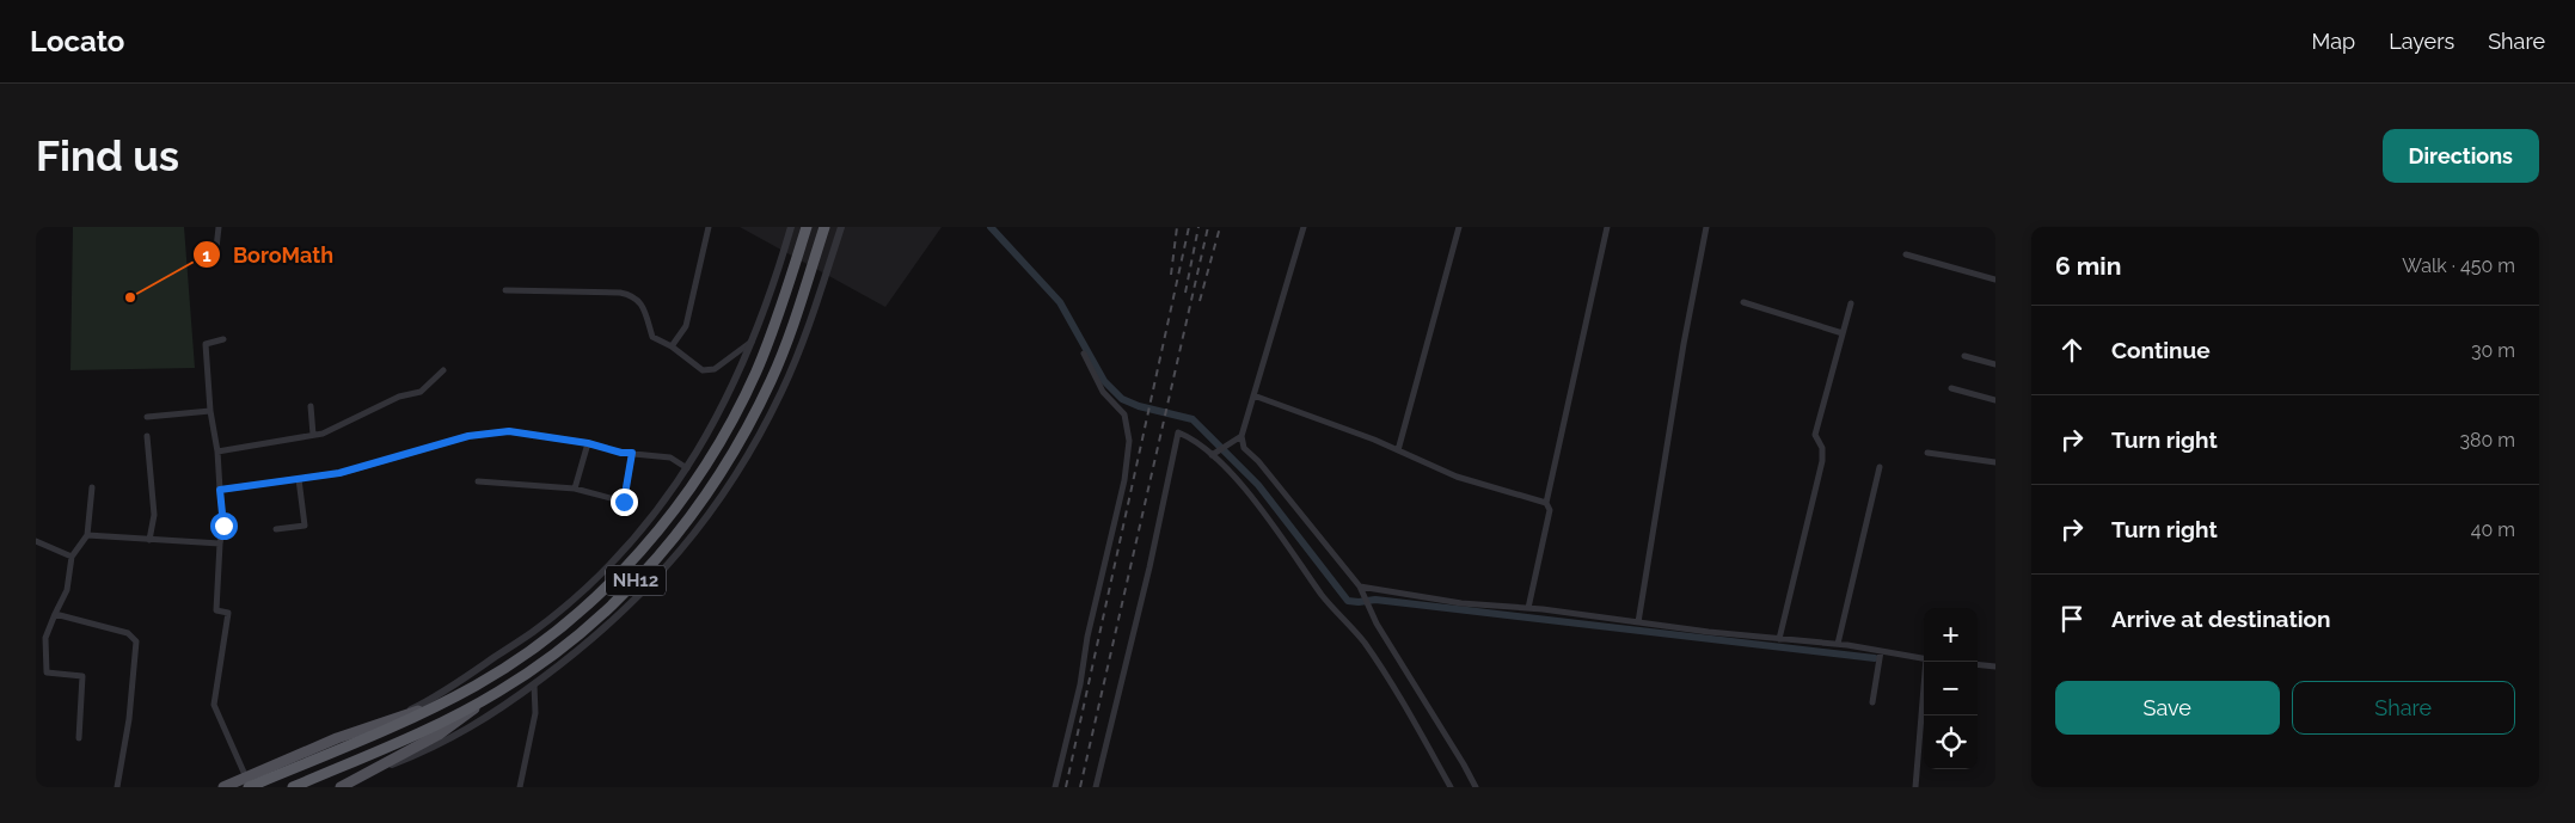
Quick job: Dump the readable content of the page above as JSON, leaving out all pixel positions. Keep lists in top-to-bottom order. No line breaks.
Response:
{"streets":{"highway":["NH12"]},"places":["BoroMath"],"page":{"header":"Locato","nav":["Map","Layers","Share"],"buttons":["Directions",["Save","Share"]],"title":"Find us","heading":["6 min","Walk · 450 m"],"list":[["Continue","30 m"],["Turn right","380 m"],["Turn right","40 m"],"Arrive at destination"],"map_buttons":["+","−"]}}
